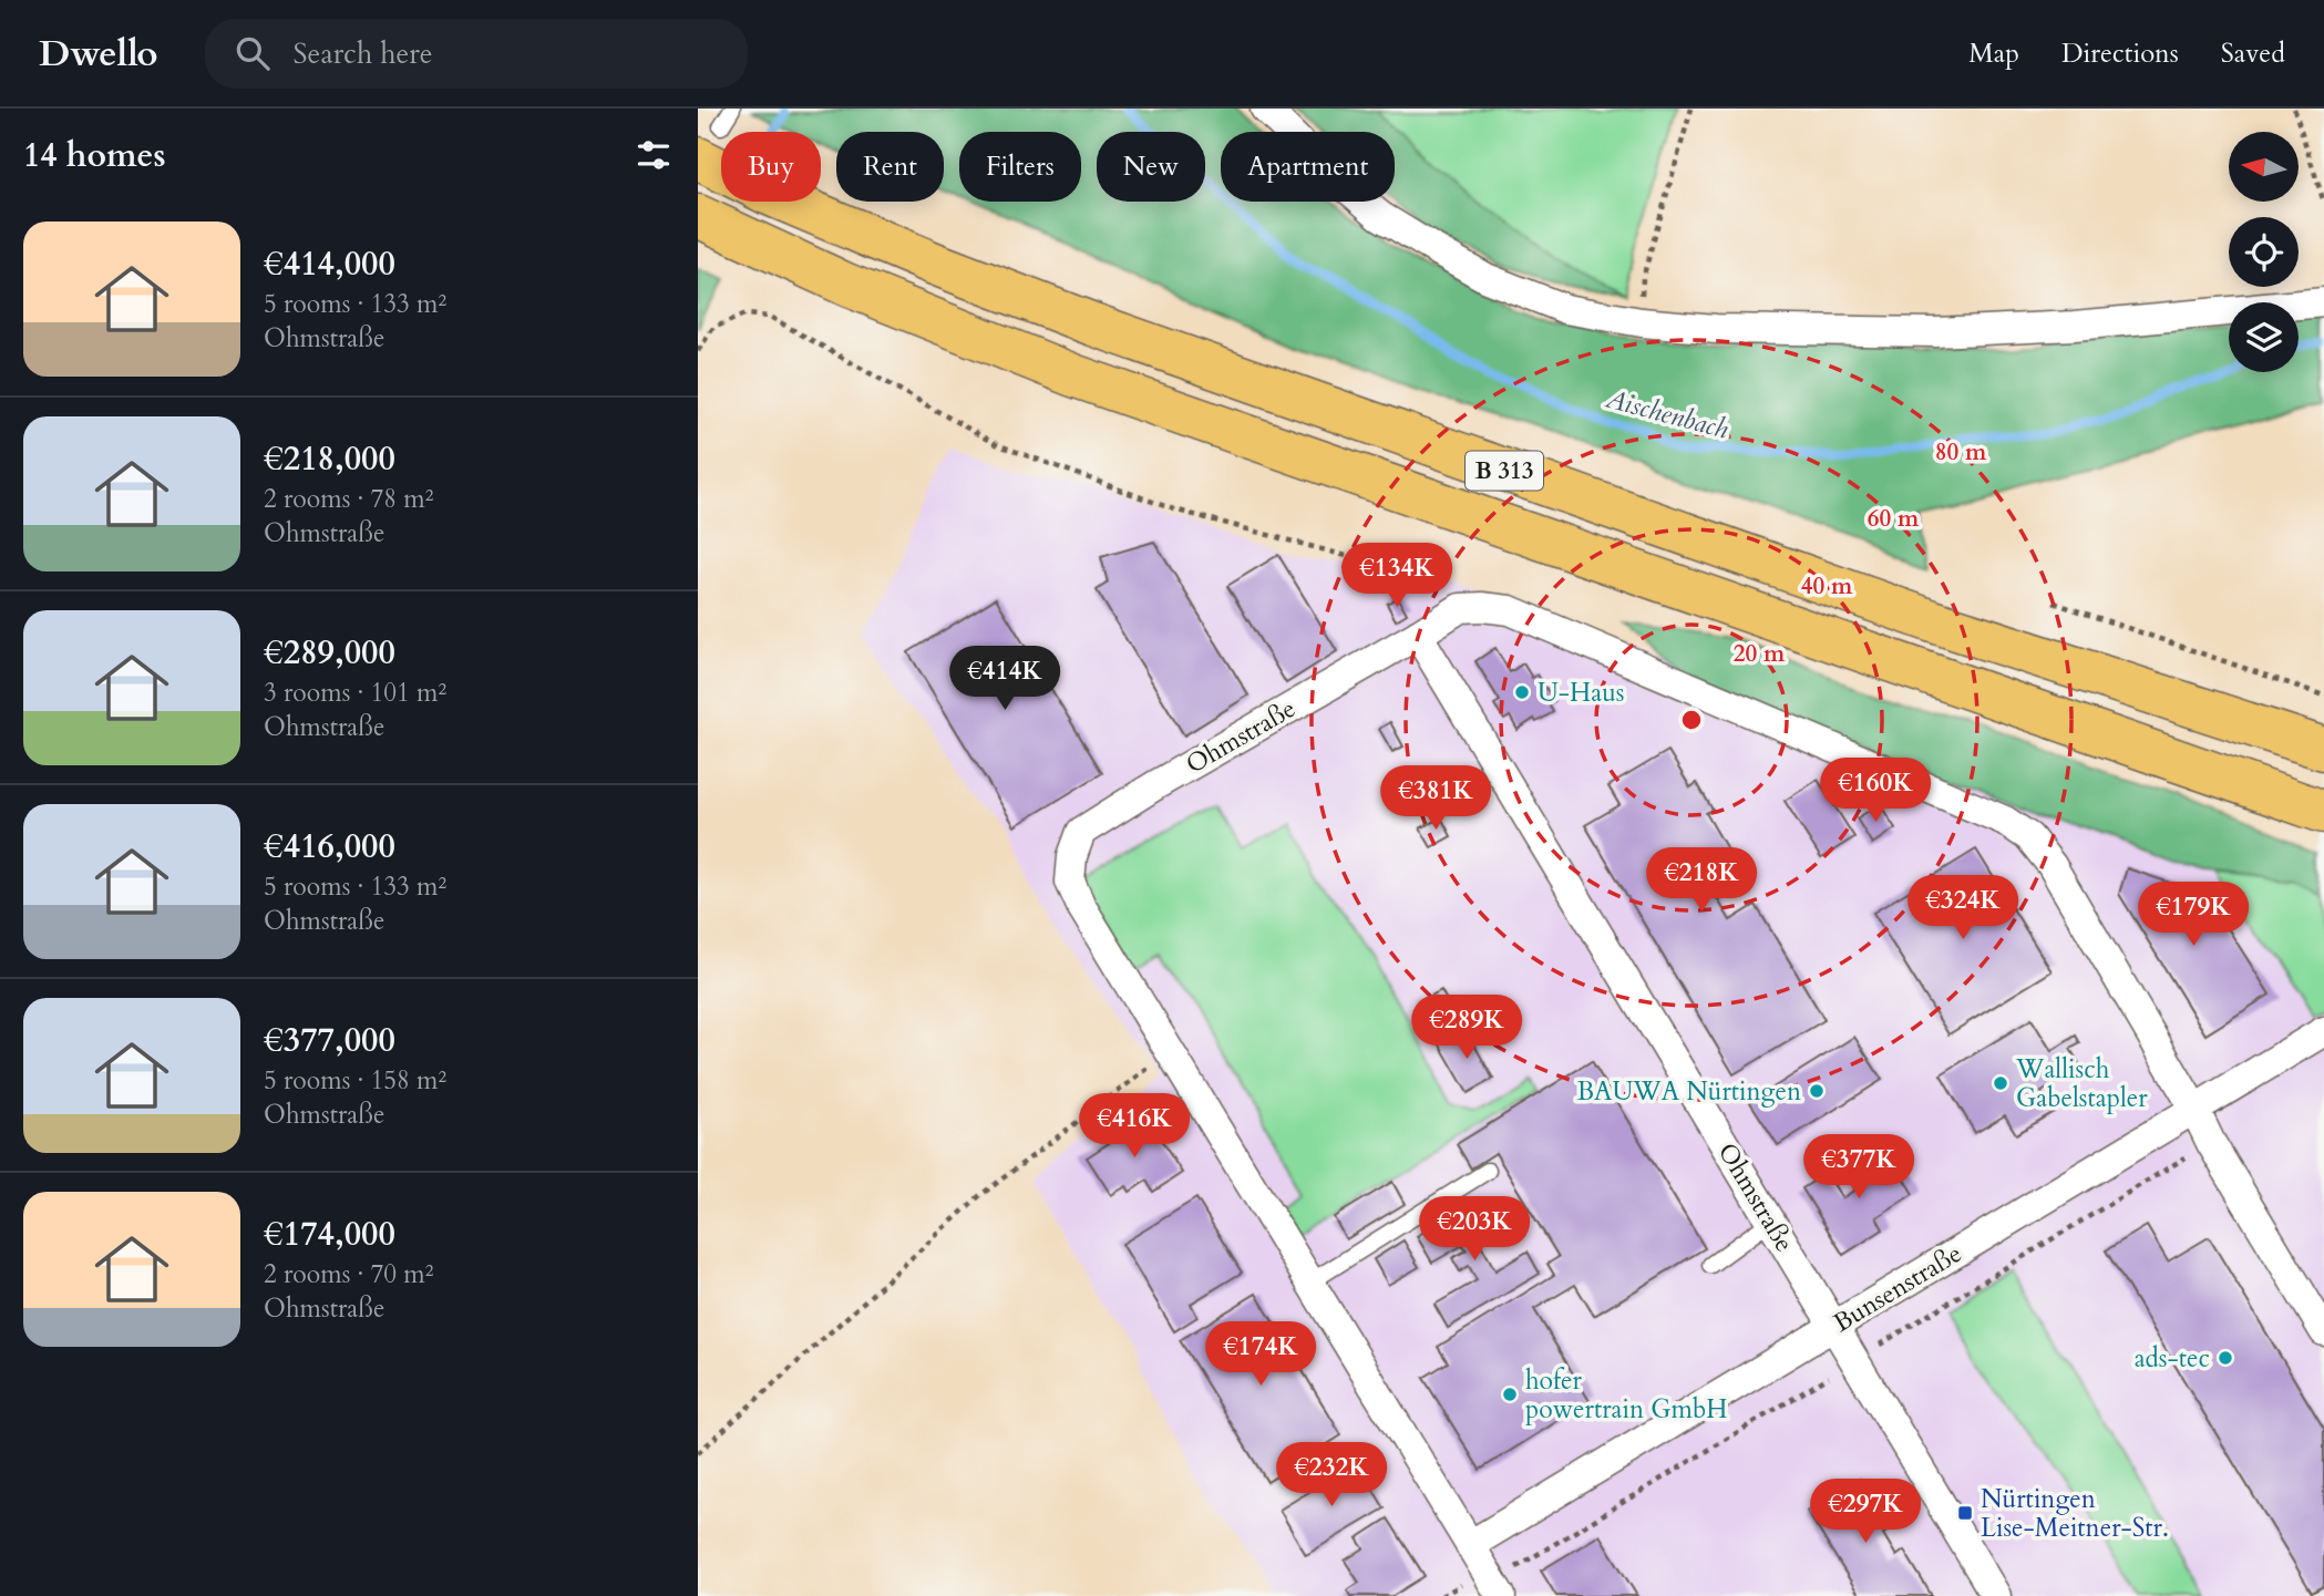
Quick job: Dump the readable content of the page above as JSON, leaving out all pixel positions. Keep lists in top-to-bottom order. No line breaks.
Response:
{"streets":{"highway":["B 313"],"street":["Ohmstraße","Bunsenstraße"]},"crossings":[["Ohmstraße","Bunsenstraße"]],"water":["Aischenbach"],"places":{"other":["U-Haus","Wallisch Gabelstapler","BAUWA Nürtingen","ads-tec","hofer powertrain GmbH"],"transit":["Nürtingen Lise-Meitner-Str."]},"north":"left","page":{"header":"Dwello","search":"Search here","nav":["Map","Directions","Saved"],"heading":"14 homes","chip":["Buy","Rent","Filters","New","Apartment"],"list":[{"name":"€414,000","note":"5 rooms · 133 m² · Ohmstraße"},{"name":"€218,000","note":"2 rooms · 78 m² · Ohmstraße"},{"name":"€289,000","note":"3 rooms · 101 m² · Ohmstraße"},{"name":"€416,000","note":"5 rooms · 133 m² · Ohmstraße"},{"name":"€377,000","note":"5 rooms · 158 m² · Ohmstraße"},{"name":"€174,000","note":"2 rooms · 70 m² · Ohmstraße"}],"price":["€134K","€414K","€160K","€381K","€218K","€324K","€179K","€289K","€416K","€377K","€203K","€174K","€232K","€297K"]},"rings":["80 m","60 m","40 m","20 m"]}
